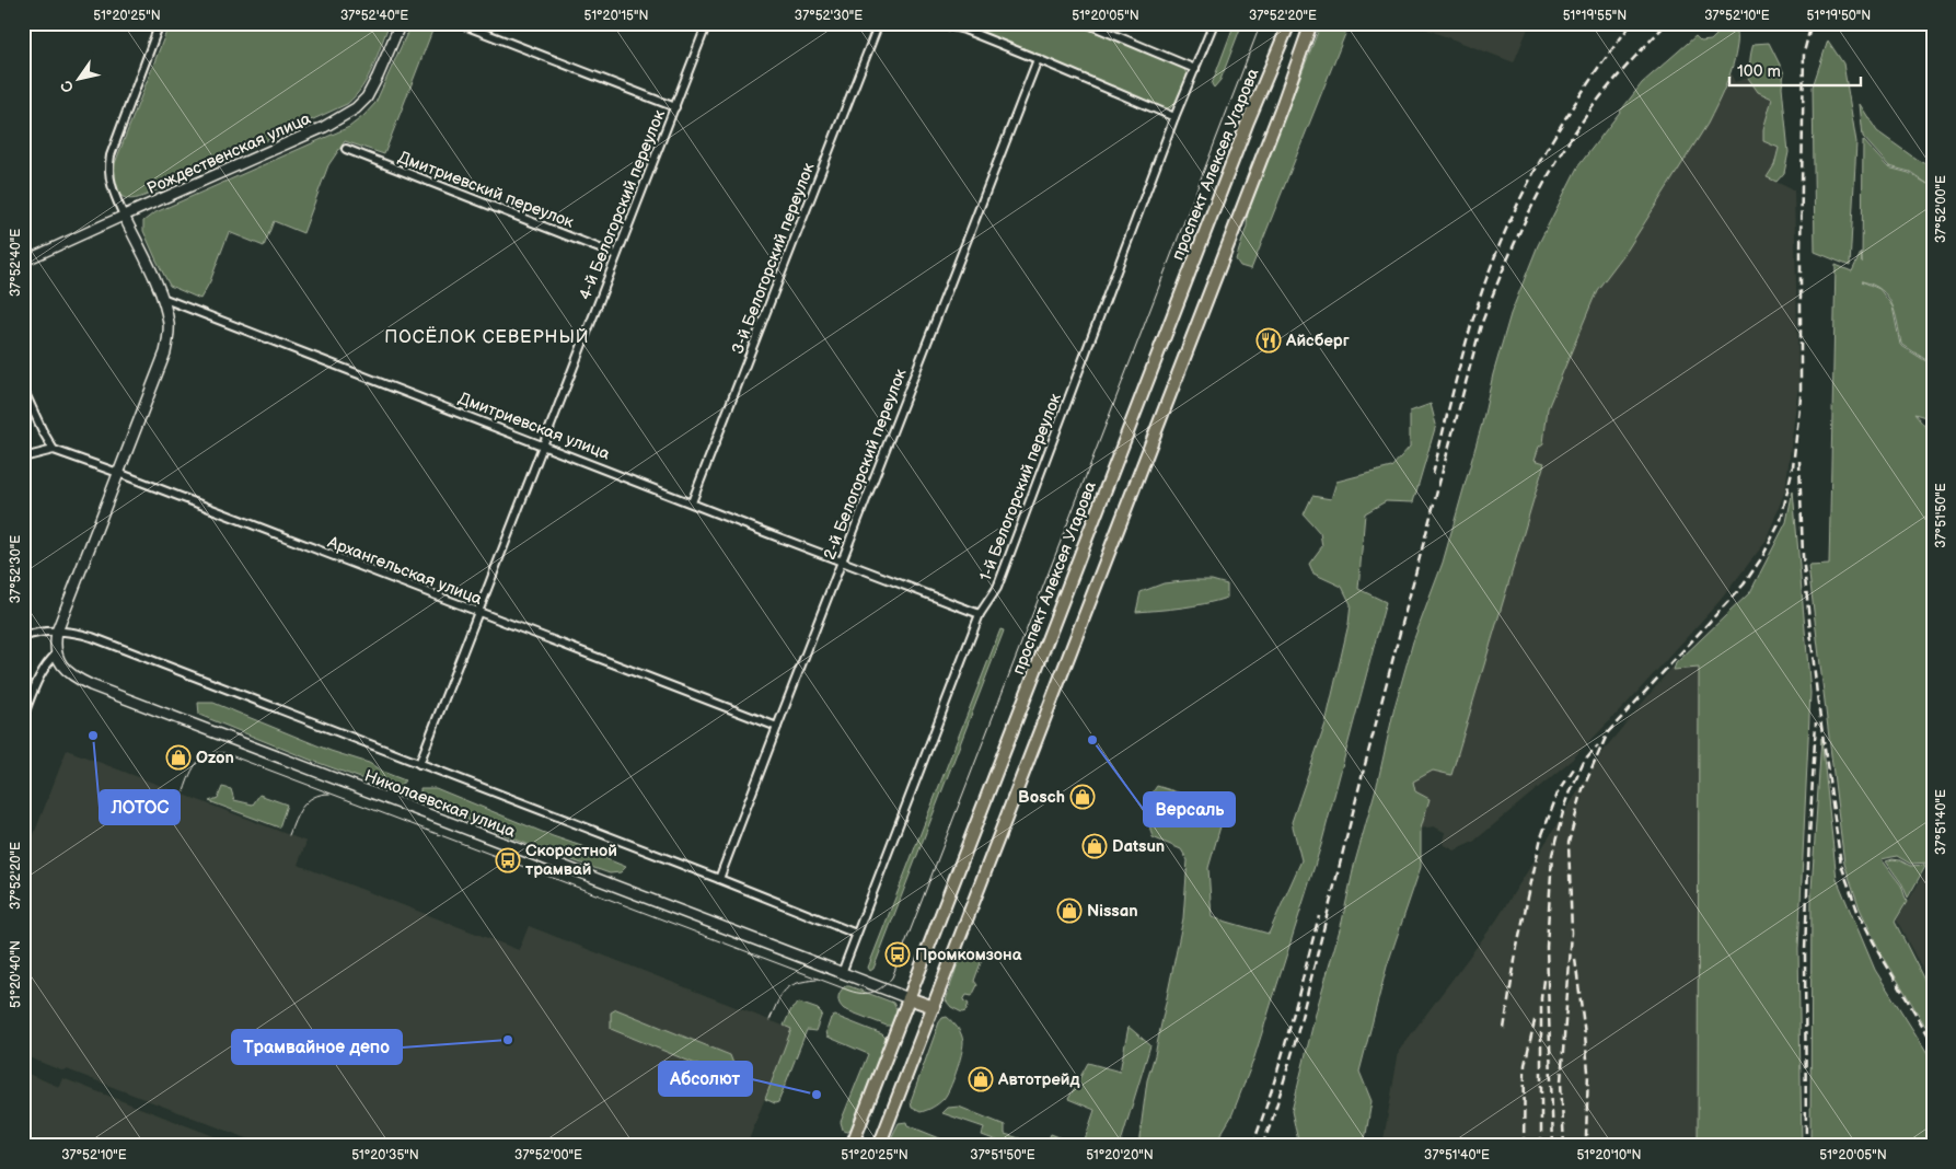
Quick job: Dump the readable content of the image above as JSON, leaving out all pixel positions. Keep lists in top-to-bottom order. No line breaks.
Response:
{"streets":{"main road":["Рождественская улица","проспект Алексея Угарова","Николаевская улица"],"street":["Дмитриевский переулок","4-й Белогорский переулок","3-й Белогорский переулок","Дмитриевская улица","2-й Белогорский переулок","1-й Белогорский переулок","Архангельская улица"]},"crossings":[["проспект Алексея Угарова","Николаевская улица"],["Дмитриевский переулок","4-й Белогорский переулок"],["4-й Белогорский переулок","Дмитриевская улица"],["4-й Белогорский переулок","Архангельская улица"],["4-й Белогорский переулок","Николаевская улица"],["3-й Белогорский переулок","Дмитриевская улица"],["Дмитриевская улица","2-й Белогорский переулок"],["Дмитриевская улица","1-й Белогорский переулок"],["2-й Белогорский переулок","Архангельская улица"],["2-й Белогорский переулок","Николаевская улица"],["1-й Белогорский переулок","Николаевская улица"]],"districts":["ПОСЁЛОК СЕВЕРНЫЙ"],"places":{"restaurant":["Айсберг"],"other":["ЛОТОС","Версаль","Трамвайное депо","Абсолют"],"shop":["Ozon","Bosch","Datsun","Nissan","Автотрейд"],"bus stop":["Скоростной трамвай","Промкомзона"]},"scale_bar":"100 m","north":"bottom left","coordinates":["51°20'25\"N","37°52'40\"E","51°20'15\"N","37°52'30\"E","51°20'05\"N","37°52'20\"E","51°19'55\"N","37°52'10\"E","51°19'50\"N","37°52'00\"E","37°51'50\"E","37°51'40\"E","51°20'40\"N","51°20'35\"N","51°20'20\"N","51°20'10\"N"]}
